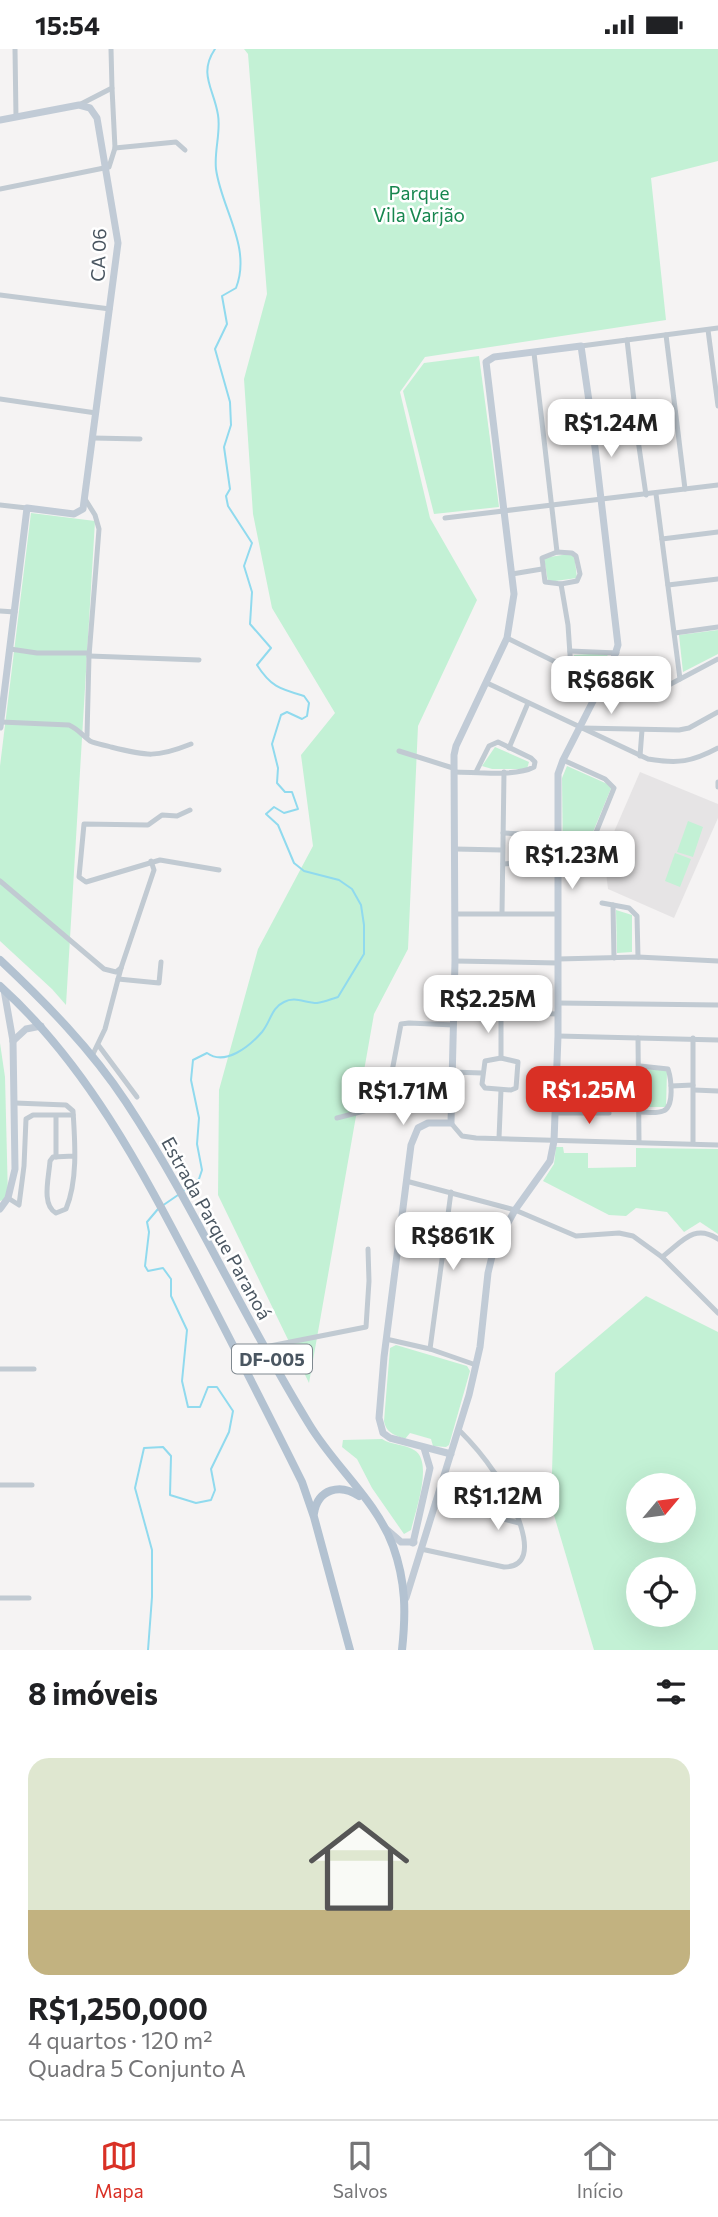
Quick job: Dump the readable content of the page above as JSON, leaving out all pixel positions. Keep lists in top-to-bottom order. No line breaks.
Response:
{"streets":{"main road":["Estrada Parque Paranoá","DF-005"],"street":["CA 06"]},"parks":["Parque Vila Varjão"],"north":"top right","page":{"status":"15:54","price":["R$1.24M","R$686K","R$1.23M","R$2.25M","R$1.25M","R$1.71M","R$861K","R$1.12M"],"heading":"8 imóveis","list":[{"name":"R$1,250,000","note":"4 quartos · 120 m² · Quadra 5 Conjunto A"}],"tabs":["Mapa","Salvos","Início"]}}
